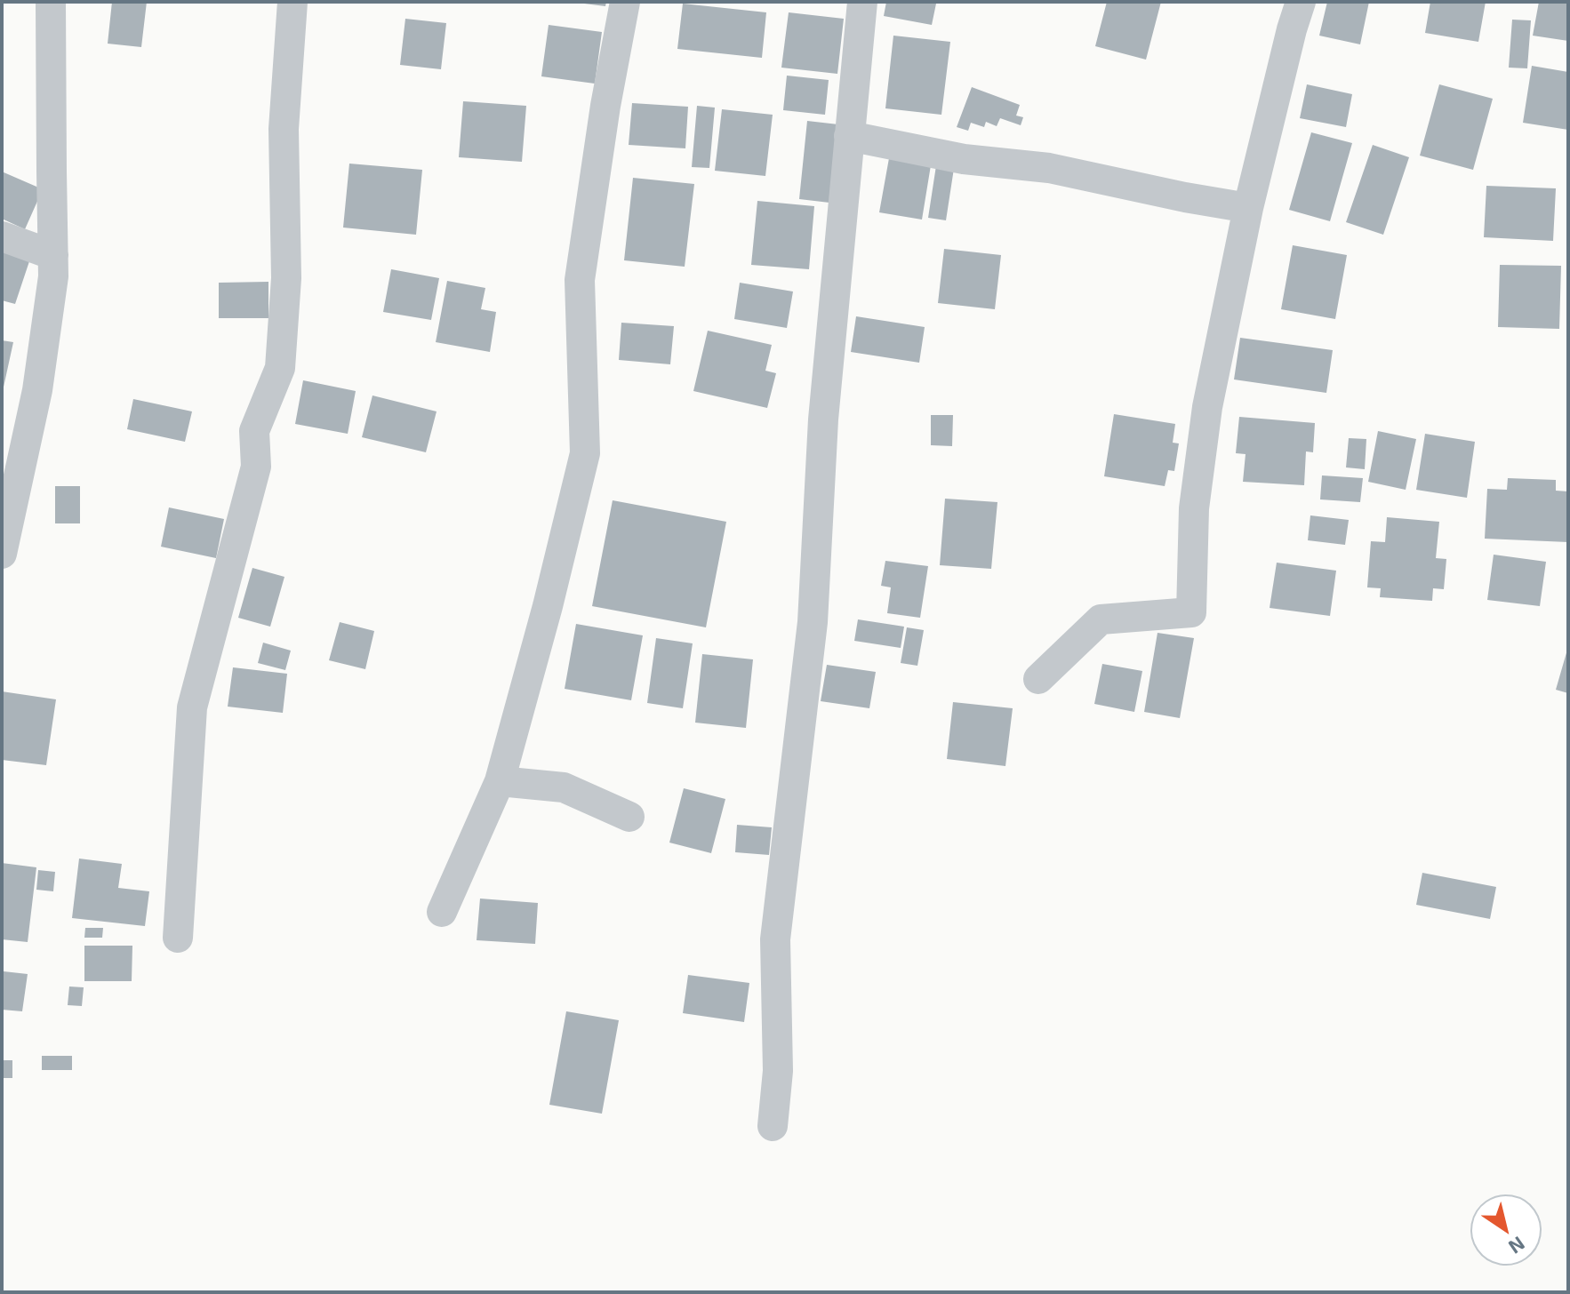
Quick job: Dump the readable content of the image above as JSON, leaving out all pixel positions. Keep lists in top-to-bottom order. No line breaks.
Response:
{"north":"bottom right"}
